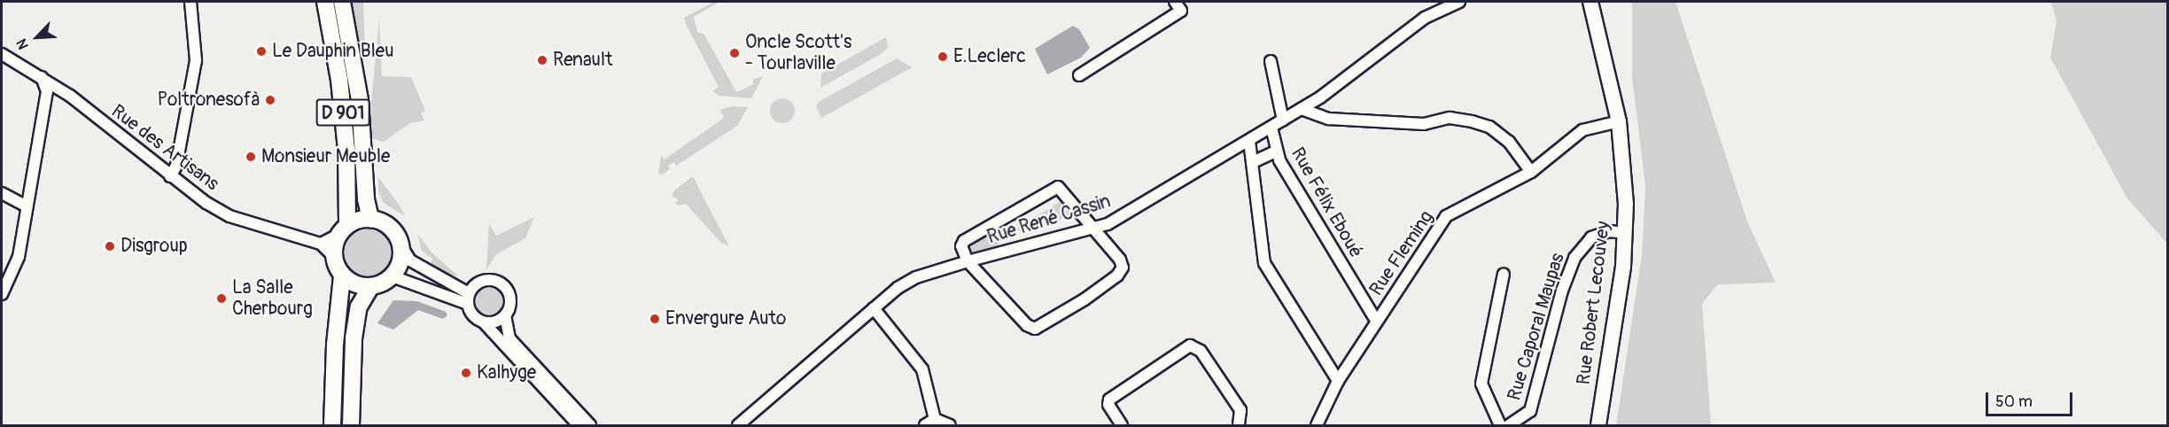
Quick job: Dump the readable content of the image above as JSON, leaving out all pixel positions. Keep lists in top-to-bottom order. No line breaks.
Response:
{"streets":{"main road":["D 901"],"street":["Rue des Artisans","Rue Félix Eboué","Rue René Cassin","Rue Fleming","Rue Robert Lecouvey","Rue Caporal Maupas"]},"crossings":[["Rue Félix Eboué","Rue René Cassin"],["Rue Félix Eboué","Rue Fleming"],["Rue Fleming","Rue Robert Lecouvey"],["Rue Robert Lecouvey","Rue Caporal Maupas"]],"places":["Le Dauphin Bleu","Oncle Scott's - Tourlaville","E.Leclerc","Renault","Poltronesofà","Monsieur Meuble","Disgroup","La Salle Cherbourg","Envergure Auto","Kalhyge"],"scale_bar":"50 m","north":"bottom left"}
